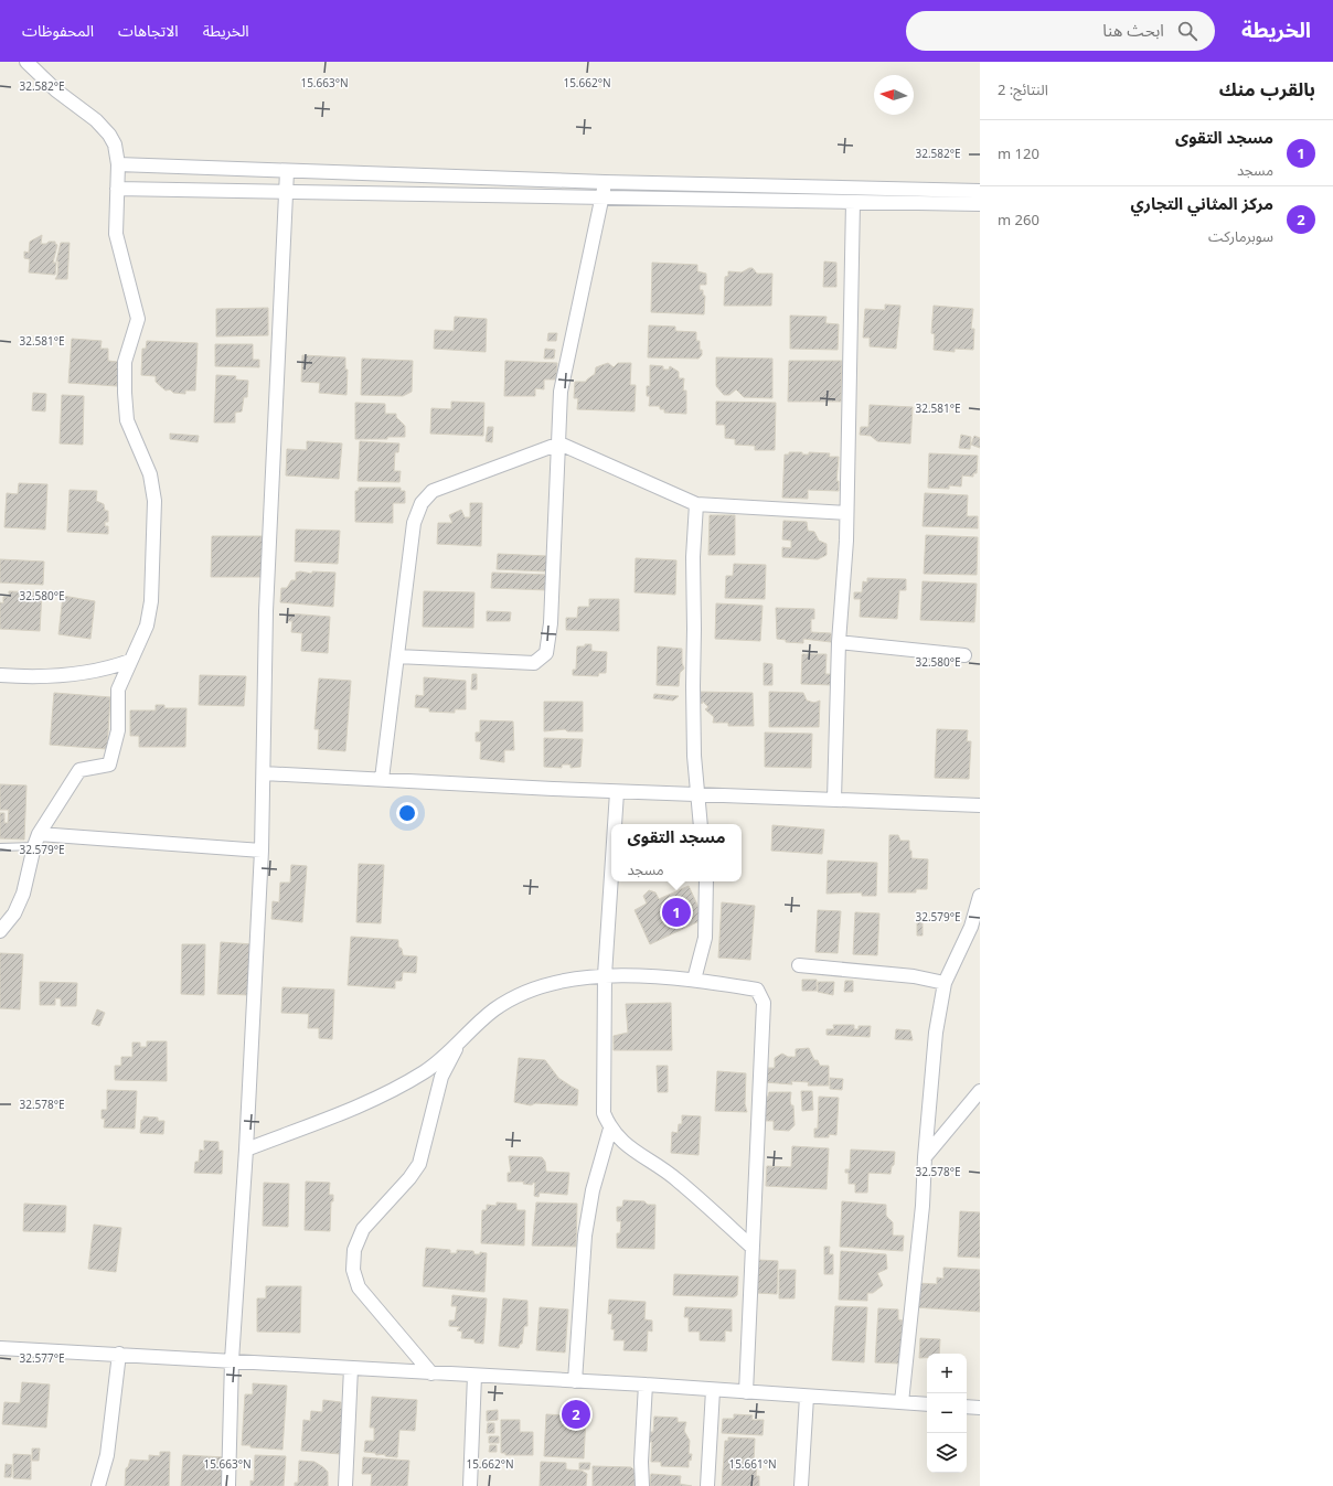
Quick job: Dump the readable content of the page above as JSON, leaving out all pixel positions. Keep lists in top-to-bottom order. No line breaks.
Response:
{"north":"left","page":{"header":"الخريطة","search":"ابحث هنا","nav":["الخريطة","الاتجاهات","المحفوظات"],"heading":["بالقرب منك","النتائج: 2"],"list":[{"mark":"1","name":"مسجد التقوى","note":"مسجد","value":"120 m"},{"mark":"2","name":"مركز المثاني التجاري","note":"سوبرماركت","value":"260 m"}],"popup":["مسجد التقوى","مسجد"],"pins":["1","2"],"map_buttons":["+","−"]},"coordinates":["15.663°N","15.662°N","32.582°E","32.581°E","32.580°E","32.579°E","32.578°E","32.577°E","15.661°N"]}
